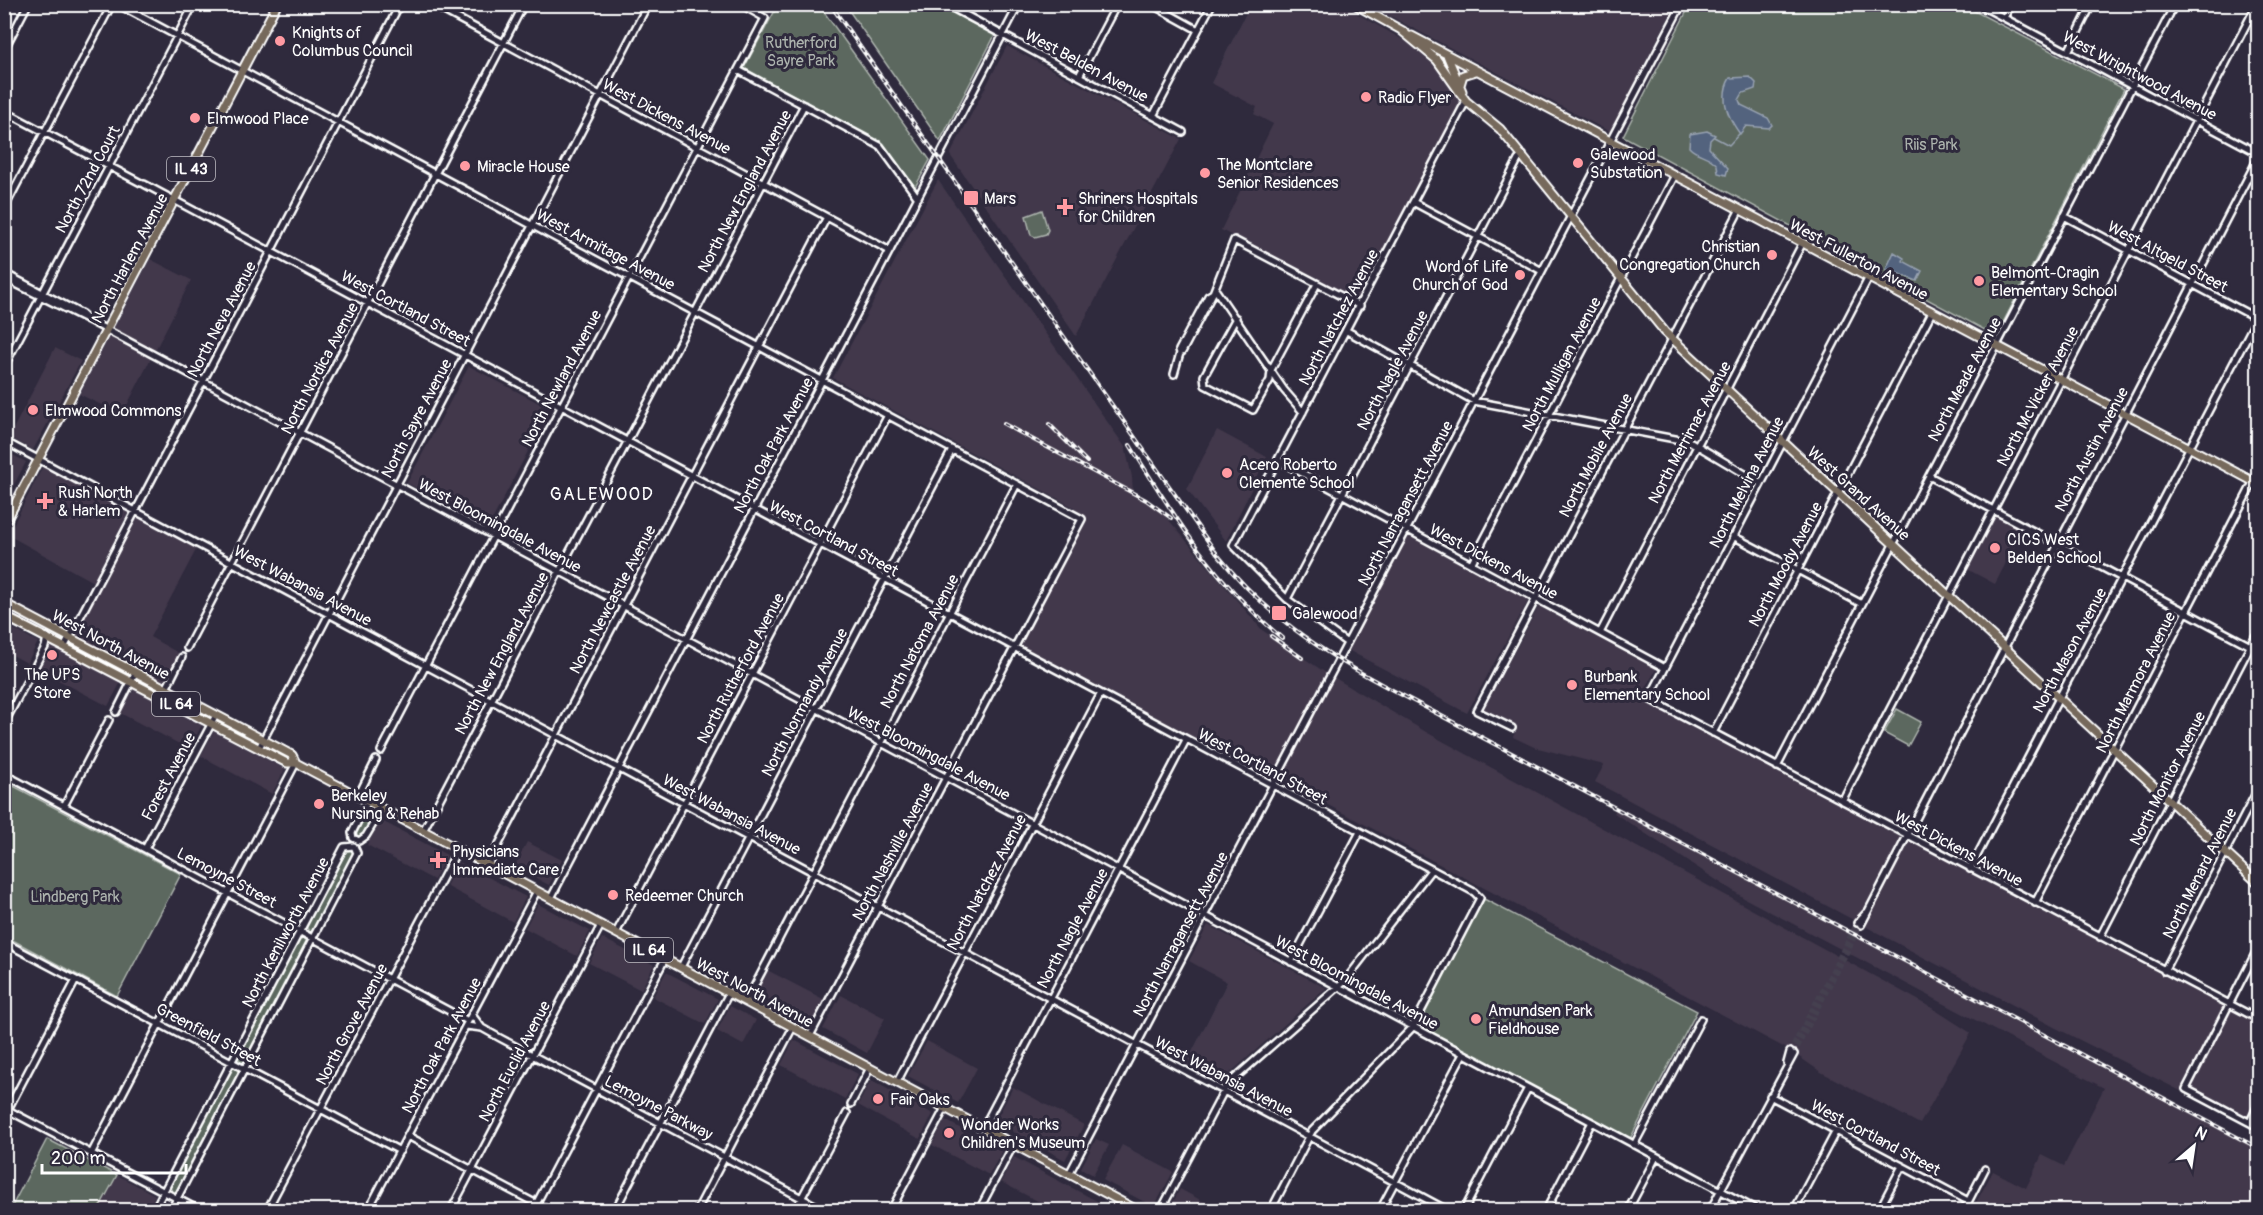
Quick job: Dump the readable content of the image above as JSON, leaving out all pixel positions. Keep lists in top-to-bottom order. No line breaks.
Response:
{"streets":{"main road":["IL 43","North Harlem Avenue","West Fullerton Avenue","West Grand Avenue","West North Avenue","IL 64"],"street":["West Belden Avenue","West Wrightwood Avenue","West Dickens Avenue","North 72nd Court","North New England Avenue","West Armitage Avenue","West Altgeld Street","West Cortland Street","North Natchez Avenue","North Neva Avenue","North Mulligan Avenue","North Nordica Avenue","North Nagle Avenue","North Newland Avenue","North Meade Avenue","North McVicker Avenue","North Sayre Avenue","North Merrimac Avenue","North Oak Park Avenue","North Austin Avenue","North Mobile Avenue","North Melvina Avenue","North Narragansett Avenue","West Bloomingdale Avenue","North Moody Avenue","West Wabansia Avenue","North Newcastle Avenue","North Natoma Avenue","North Mason Avenue","North Rutherford Avenue","North Marmora Avenue","North Normandy Avenue","Forest Avenue","North Monitor Avenue","North Nashville Avenue","North Menard Avenue","Lemoyne Street","North Kenilworth Avenue","North Grove Avenue","Greenfield Street","North Euclid Avenue","Lemoyne Parkway"]},"crossings":[["West Belden Avenue","North Oak Park Avenue"],["West Wrightwood Avenue","North Meade Avenue"],["West Wrightwood Avenue","North McVicker Avenue"],["West Dickens Avenue","North New England Avenue"],["West Dickens Avenue","North Natchez Avenue"],["West Dickens Avenue","North Mulligan Avenue"],["West Dickens Avenue","North Nordica Avenue"],["West Dickens Avenue","North Nagle Avenue"],["West Dickens Avenue","North Newland Avenue"],["West Dickens Avenue","North Meade Avenue"],["West Dickens Avenue","North McVicker Avenue"],["West Dickens Avenue","North Sayre Avenue"],["West Dickens Avenue","North Merrimac Avenue"],["West Dickens Avenue","North Oak Park Avenue"],["West Dickens Avenue","North Austin Avenue"],["West Dickens Avenue","North Mobile Avenue"],["West Dickens Avenue","North Melvina Avenue"],["West Dickens Avenue","North Narragansett Avenue"],["West Dickens Avenue","North Moody Avenue"],["West Dickens Avenue","North Newcastle Avenue"],["West Dickens Avenue","North Mason Avenue"],["West Dickens Avenue","North Marmora Avenue"],["West Dickens Avenue","North Monitor Avenue"],["West Dickens Avenue","North Menard Avenue"],["North 72nd Court","West Armitage Avenue"],["North 72nd Court","West Cortland Street"],["North 72nd Court","West Bloomingdale Avenue"],["North New England Avenue","West Armitage Avenue"],["North New England Avenue","West Cortland Street"],["North New England Avenue","West Bloomingdale Avenue"],["North New England Avenue","West Wabansia Avenue"],["North New England Avenue","West North Avenue"],["West Armitage Avenue","North Harlem Avenue"],["West Armitage Avenue","North Neva Avenue"],["West Armitage Avenue","North Nordica Avenue"],["West Armitage Avenue","North Newland Avenue"],["West Armitage Avenue","North Sayre Avenue"],["West Armitage Avenue","North Oak Park Avenue"],["West Armitage Avenue","North Newcastle Avenue"],["West Armitage Avenue","North Natoma Avenue"],["West Armitage Avenue","North Rutherford Avenue"],["West Armitage Avenue","North Normandy Avenue"],["West Armitage Avenue","North Nashville Avenue"],["West Altgeld Street","North Meade Avenue"],["West Altgeld Street","North McVicker Avenue"],["West Altgeld Street","North Austin Avenue"],["West Altgeld Street","North Mason Avenue"],["North Harlem Avenue","West Cortland Street"],["North Harlem Avenue","West Bloomingdale Avenue"],["North Harlem Avenue","West Wabansia Avenue"],["West Fullerton Avenue","North Mulligan Avenue"],["West Fullerton Avenue","North Meade Avenue"],["West Fullerton Avenue","North McVicker Avenue"],["West Fullerton Avenue","North Merrimac Avenue"],["West Fullerton Avenue","North Austin Avenue"],["West Fullerton Avenue","North Mobile Avenue"],["West Fullerton Avenue","North Melvina Avenue"],["West Fullerton Avenue","West Grand Avenue"],["West Fullerton Avenue","North Narragansett Avenue"],["West Fullerton Avenue","North Moody Avenue"],["West Fullerton Avenue","North Mason Avenue"],["West Fullerton Avenue","North Marmora Avenue"],["West Cortland Street","North Natchez Avenue"],["West Cortland Street","North Neva Avenue"],["West Cortland Street","North Nordica Avenue"],["West Cortland Street","North Nagle Avenue"],["West Cortland Street","North Newland Avenue"],["West Cortland Street","North Sayre Avenue"],["West Cortland Street","North Oak Park Avenue"],["West Cortland Street","North Narragansett Avenue"],["West Cortland Street","West Bloomingdale Avenue"],["West Cortland Street","North Newcastle Avenue"],["West Cortland Street","North Natoma Avenue"],["West Cortland Street","North Rutherford Avenue"],["West Cortland Street","North Normandy Avenue"],["West Cortland Street","North Nashville Avenue"],["North Natchez Avenue","North Nagle Avenue"],["North Natchez Avenue","West Grand Avenue"],["North Natchez Avenue","West Bloomingdale Avenue"],["North Natchez Avenue","West Wabansia Avenue"],["North Natchez Avenue","West North Avenue"],["North Neva Avenue","West Bloomingdale Avenue"],["North Neva Avenue","West Wabansia Avenue"],["North Neva Avenue","West North Avenue"],["North Mulligan Avenue","West Grand Avenue"],["North Nordica Avenue","West Bloomingdale Avenue"],["North Nordica Avenue","West Wabansia Avenue"],["North Nagle Avenue","West Grand Avenue"],["North Nagle Avenue","West Bloomingdale Avenue"],["North Nagle Avenue","West Wabansia Avenue"],["North Nagle Avenue","West North Avenue"],["North Newland Avenue","West Bloomingdale Avenue"],["North Newland Avenue","West Wabansia Avenue"],["North Meade Avenue","West Grand Avenue"],["North McVicker Avenue","West Grand Avenue"],["North Sayre Avenue","West Bloomingdale Avenue"],["North Sayre Avenue","West Wabansia Avenue"],["North Sayre Avenue","West North Avenue"],["North Merrimac Avenue","West Grand Avenue"],["North Oak Park Avenue","West Bloomingdale Avenue"],["North Oak Park Avenue","West Wabansia Avenue"],["North Oak Park Avenue","West North Avenue"],["North Oak Park Avenue","Lemoyne Street"],["North Oak Park Avenue","Greenfield Street"],["North Oak Park Avenue","Lemoyne Parkway"],["North Austin Avenue","West Grand Avenue"],["North Mobile Avenue","West Grand Avenue"],["North Melvina Avenue","West Grand Avenue"],["West Grand Avenue","North Narragansett Avenue"],["West Grand Avenue","North Moody Avenue"],["West Grand Avenue","North Mason Avenue"],["West Grand Avenue","North Marmora Avenue"],["West Grand Avenue","North Monitor Avenue"],["West Grand Avenue","North Menard Avenue"],["North Narragansett Avenue","West Bloomingdale Avenue"],["North Narragansett Avenue","West Wabansia Avenue"],["North Narragansett Avenue","West North Avenue"],["West Bloomingdale Avenue","North Newcastle Avenue"],["West Bloomingdale Avenue","North Natoma Avenue"],["West Bloomingdale Avenue","North Rutherford Avenue"],["West Bloomingdale Avenue","North Normandy Avenue"],["West Bloomingdale Avenue","North Nashville Avenue"],["West Wabansia Avenue","North Newcastle Avenue"],["West Wabansia Avenue","North Natoma Avenue"],["West Wabansia Avenue","North Rutherford Avenue"],["West Wabansia Avenue","North Normandy Avenue"],["West Wabansia Avenue","North Nashville Avenue"],["North Newcastle Avenue","West North Avenue"],["North Natoma Avenue","West North Avenue"],["West North Avenue","North Rutherford Avenue"],["West North Avenue","North Normandy Avenue"],["West North Avenue","Forest Avenue"],["West North Avenue","North Nashville Avenue"],["West North Avenue","North Grove Avenue"],["West North Avenue","North Euclid Avenue"],["Forest Avenue","Lemoyne Street"],["Lemoyne Street","North Kenilworth Avenue"],["Lemoyne Street","North Grove Avenue"],["Lemoyne Street","Lemoyne Parkway"],["North Kenilworth Avenue","Greenfield Street"],["North Grove Avenue","Greenfield Street"],["North Euclid Avenue","Lemoyne Parkway"]],"districts":["GALEWOOD"],"parks":["Rutherford Sayre Park","Riis Park","Lindberg Park"],"places":{"other":["Knights of Columbus Council","Radio Flyer","Elmwood Place","Galewood Substation","Miracle House","The Montclare Senior Residences","Christian Congregation Church","Word of Life Church of God","Belmont-Cragin Elementary School","Elmwood Commons","Acero Roberto Clemente School","CICS West Belden School","The UPS Store","Burbank Elementary School","Berkeley Nursing & Rehab","Redeemer Church","Amundsen Park Fieldhouse","Fair Oaks","Wonder Works Children's Museum"],"transit":["Mars","Galewood"],"health":["Shriners Hospitals for Children","Rush North & Harlem","Physicians Immediate Care"]},"scale_bar":"200 m","north":"top right"}
